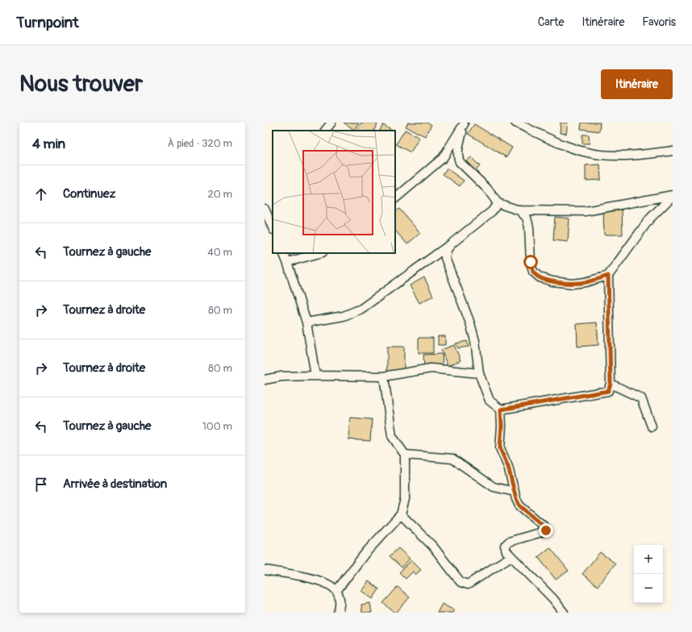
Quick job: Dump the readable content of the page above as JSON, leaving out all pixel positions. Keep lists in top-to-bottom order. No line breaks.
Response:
{"page":{"header":"Turnpoint","nav":["Carte","Itinéraire","Favoris"],"buttons":"Itinéraire","title":"Nous trouver","heading":["4 min","À pied · 320 m"],"list":[["Continuez","20 m"],["Tournez à gauche","40 m"],["Tournez à droite","80 m"],["Tournez à droite","80 m"],["Tournez à gauche","100 m"],"Arrivée à destination"],"map_buttons":["+","−"]}}
